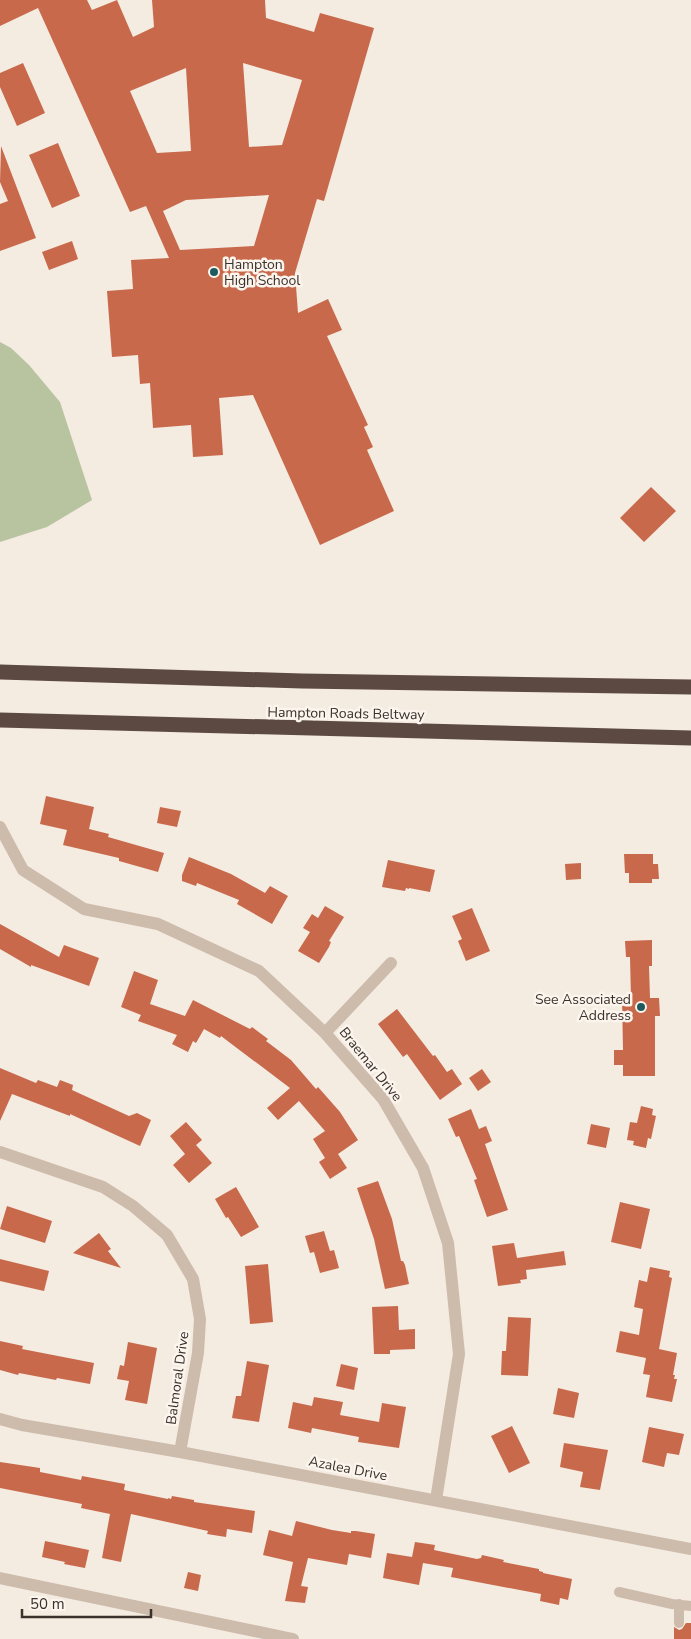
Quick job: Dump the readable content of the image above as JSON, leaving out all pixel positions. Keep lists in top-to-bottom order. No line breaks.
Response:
{"streets":{"highway":["Hampton Roads Beltway"],"street":["Braemar Drive","Balmoral Drive","Azalea Drive"]},"crossings":[["Braemar Drive","Azalea Drive"],["Balmoral Drive","Azalea Drive"]],"places":["Hampton High School","See Associated Address"],"scale_bar":"50 m"}
